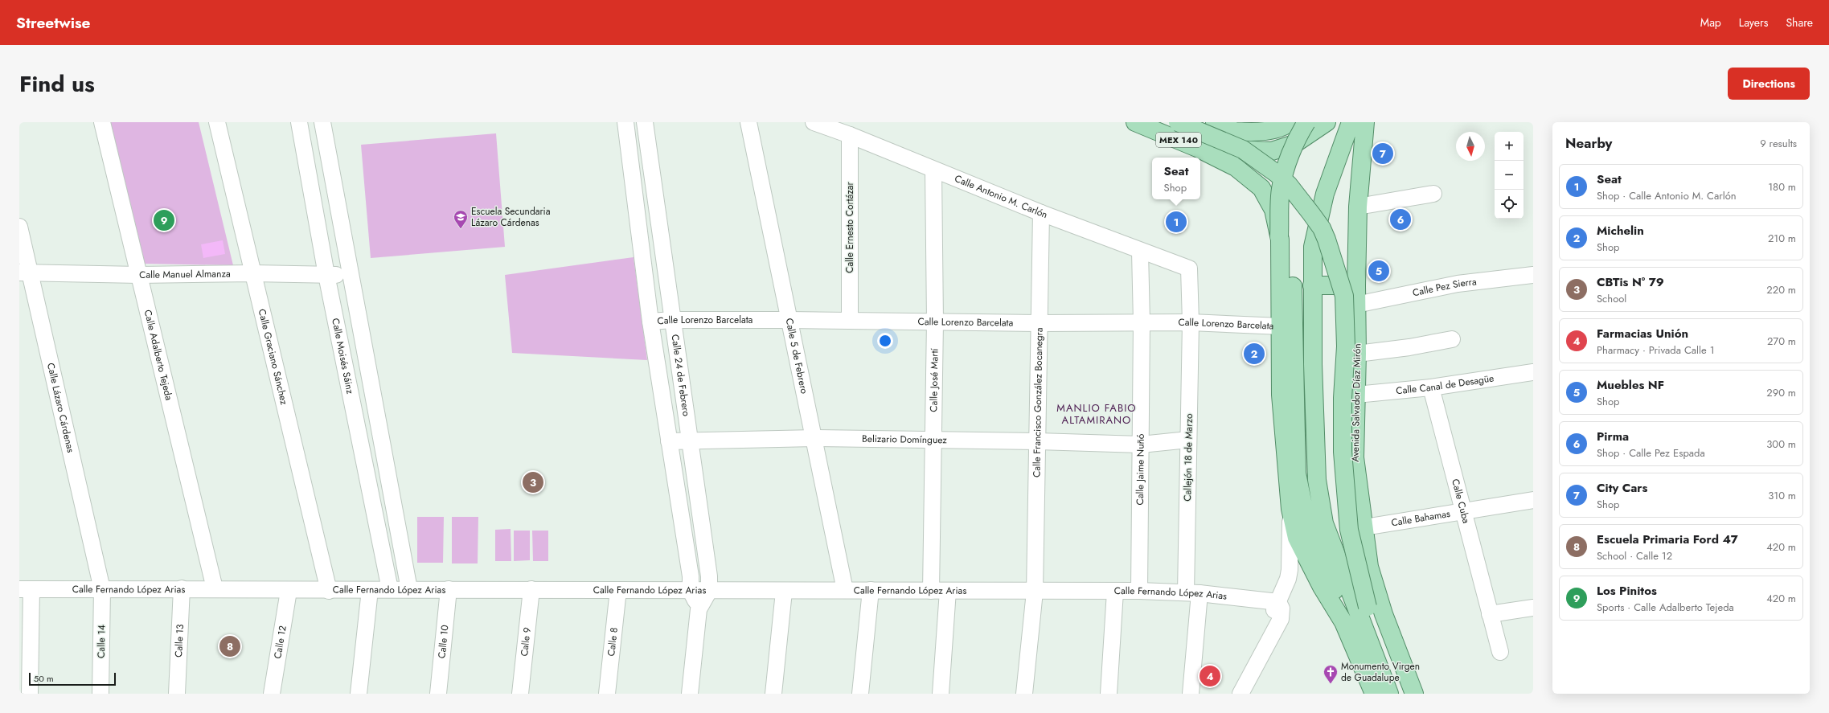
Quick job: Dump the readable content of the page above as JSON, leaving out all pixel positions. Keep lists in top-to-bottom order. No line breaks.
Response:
{"streets":{"main road":["MEX 140","Avenida Salvador Díaz Mirón"],"street":["Calle Antonio M. Carlón","Calle Ernesto Cortázar","Calle Manuel Almanza","Calle Pez Sierra","Calle Lorenzo Barcelata","Calle Adalberto Tejeda","Calle Graciano Sánchez","Calle Moisés Sáinz","Calle 5 de Febrero","Calle 24 de Febrero","Calle José Martí","Calle Canal de Desagüe","Calle Francisco González Bocanegra","Calle Lázaro Cárdenas","Belizario Domínguez","Callejón 18 de Marzo","Calle Jaime Nuñó","Calle Cuba","Calle Bahamas","Calle Fernando López Arias","Calle 14","Calle 13","Calle 10","Calle 9","Calle 8","Calle 12"]},"crossings":[["Calle Antonio M. Carlón","Calle Ernesto Cortázar"],["Calle Antonio M. Carlón","Calle José Martí"],["Calle Antonio M. Carlón","Calle Francisco González Bocanegra"],["Calle Antonio M. Carlón","Callejón 18 de Marzo"],["Calle Antonio M. Carlón","Calle Jaime Nuñó"],["Calle Ernesto Cortázar","Calle Lorenzo Barcelata"],["Calle Manuel Almanza","Calle Adalberto Tejeda"],["Calle Manuel Almanza","Calle Graciano Sánchez"],["Calle Manuel Almanza","Calle Moisés Sáinz"],["Calle Manuel Almanza","Calle Lázaro Cárdenas"],["Calle Pez Sierra","Avenida Salvador Díaz Mirón"],["Calle Lorenzo Barcelata","Calle 5 de Febrero"],["Calle Lorenzo Barcelata","Calle 24 de Febrero"],["Calle Lorenzo Barcelata","Calle José Martí"],["Calle Lorenzo Barcelata","Calle Francisco González Bocanegra"],["Calle Lorenzo Barcelata","Callejón 18 de Marzo"],["Calle Lorenzo Barcelata","Calle Jaime Nuñó"],["Calle Adalberto Tejeda","Calle Fernando López Arias"],["Calle Graciano Sánchez","Calle Fernando López Arias"],["Calle Moisés Sáinz","Calle Fernando López Arias"],["Calle 5 de Febrero","Belizario Domínguez"],["Calle 5 de Febrero","Calle Fernando López Arias"],["Calle 24 de Febrero","Belizario Domínguez"],["Calle 24 de Febrero","Calle Fernando López Arias"],["Calle José Martí","Belizario Domínguez"],["Calle José Martí","Calle Fernando López Arias"],["Calle Canal de Desagüe","Avenida Salvador Díaz Mirón"],["Calle Canal de Desagüe","Calle Cuba"],["Calle Francisco González Bocanegra","Belizario Domínguez"],["Calle Francisco González Bocanegra","Calle Fernando López Arias"],["Avenida Salvador Díaz Mirón","Calle Bahamas"],["Calle Lázaro Cárdenas","Calle Fernando López Arias"],["Calle Lázaro Cárdenas","Calle 14"],["Belizario Domínguez","Callejón 18 de Marzo"],["Belizario Domínguez","Calle Jaime Nuñó"],["Callejón 18 de Marzo","Calle Fernando López Arias"],["Calle Jaime Nuñó","Calle Fernando López Arias"],["Calle Cuba","Calle Bahamas"],["Calle Fernando López Arias","Calle 14"],["Calle Fernando López Arias","Calle 13"],["Calle Fernando López Arias","Calle 10"],["Calle Fernando López Arias","Calle 9"],["Calle Fernando López Arias","Calle 8"],["Calle Fernando López Arias","Calle 12"]],"districts":["MANLIO FABIO ALTAMIRANO"],"places":{"school or university":["Escuela Secundaria Lázaro Cárdenas"],"church":["Monumento Virgen de Guadalupe"]},"scale_bar":"50 m","north":"bottom","page":{"header":"Streetwise","nav":["Map","Layers","Share"],"title":"Find us","buttons":"Directions","heading":["Nearby","9 results"],"map_buttons":["+","−"],"pins":["7","6","9","1","5","2","3","8","4"],"popup":["Seat","Shop"],"list":[{"mark":"1","name":"Seat","note":"Shop · Calle Antonio M. Carlón","value":"180 m"},{"mark":"2","name":"Michelin","note":"Shop","value":"210 m"},{"mark":"3","name":"CBTis N° 79","note":"School","value":"220 m"},{"mark":"4","name":"Farmacias Unión","note":"Pharmacy · Privada Calle 1","value":"270 m"},{"mark":"5","name":"Muebles NF","note":"Shop","value":"290 m"},{"mark":"6","name":"Pirma","note":"Shop · Calle Pez Espada","value":"300 m"},{"mark":"7","name":"City Cars","note":"Shop","value":"310 m"},{"mark":"8","name":"Escuela Primaria Ford 47","note":"School · Calle 12","value":"420 m"},{"mark":"9","name":"Los Pinitos","note":"Sports · Calle Adalberto Tejeda","value":"420 m"}],"scale":"50 m"}}
